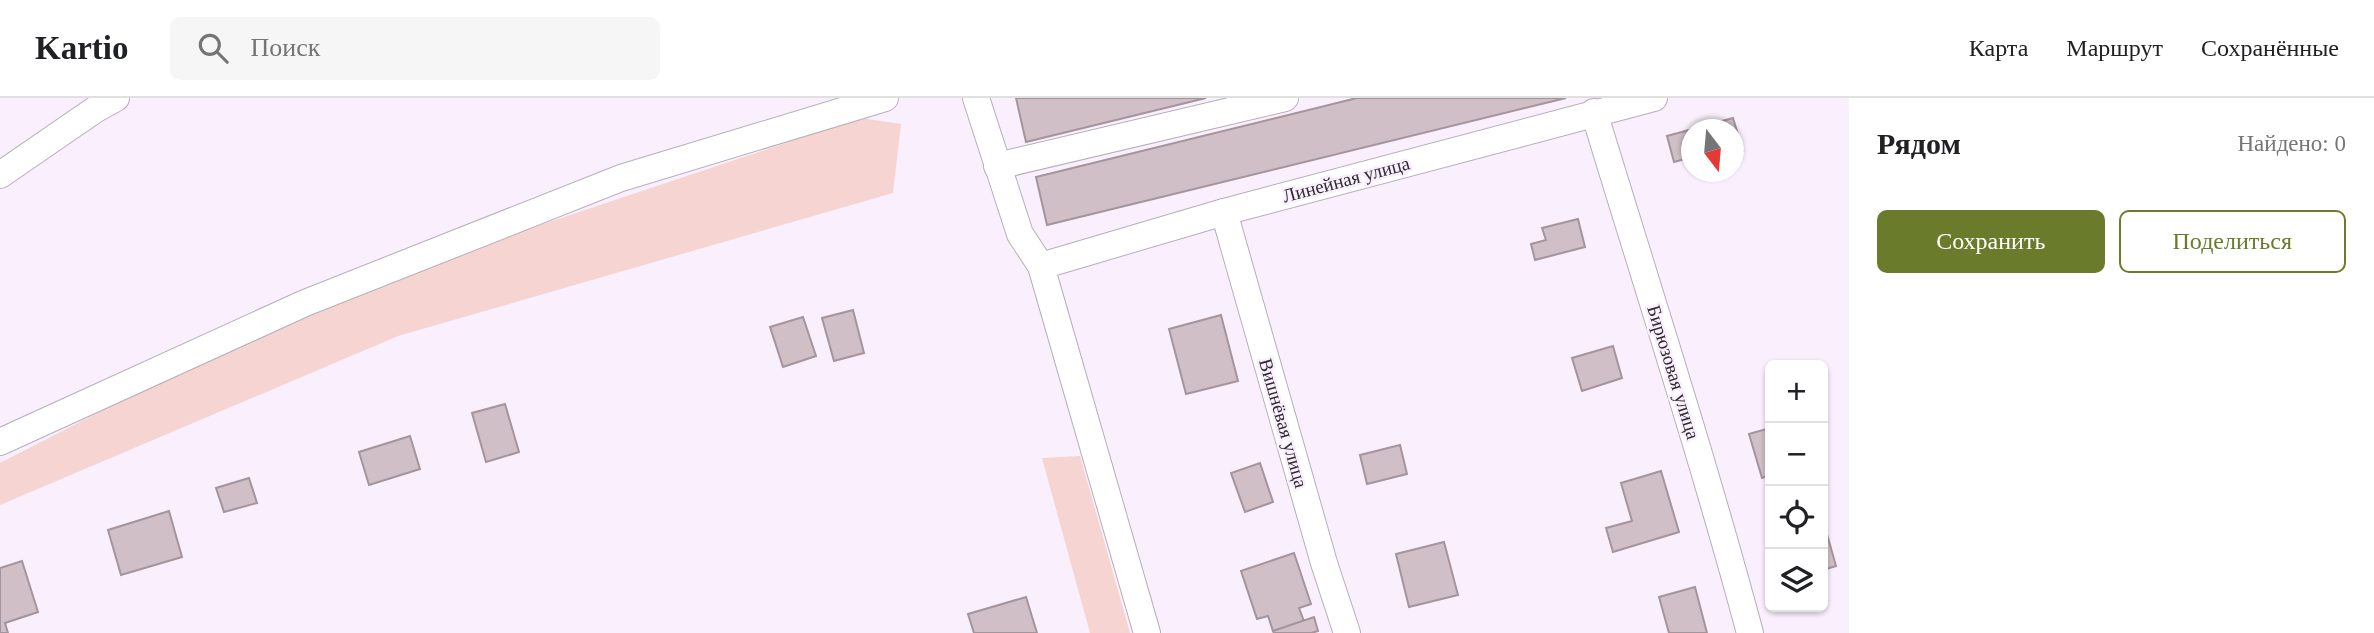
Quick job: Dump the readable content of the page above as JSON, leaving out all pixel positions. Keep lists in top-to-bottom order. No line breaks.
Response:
{"streets":{"street":["Линейная улица","Бирюзовая улица","Вишнёвая улица"]},"crossings":[["Линейная улица","Бирюзовая улица"],["Линейная улица","Вишнёвая улица"]],"north":"bottom","page":{"header":"Kartio","search":"Поиск","nav":["Карта","Маршрут","Сохранённые"],"heading":["Рядом","Найдено: 0"],"buttons":["Сохранить","Поделиться"],"map_buttons":["+","−"]}}
